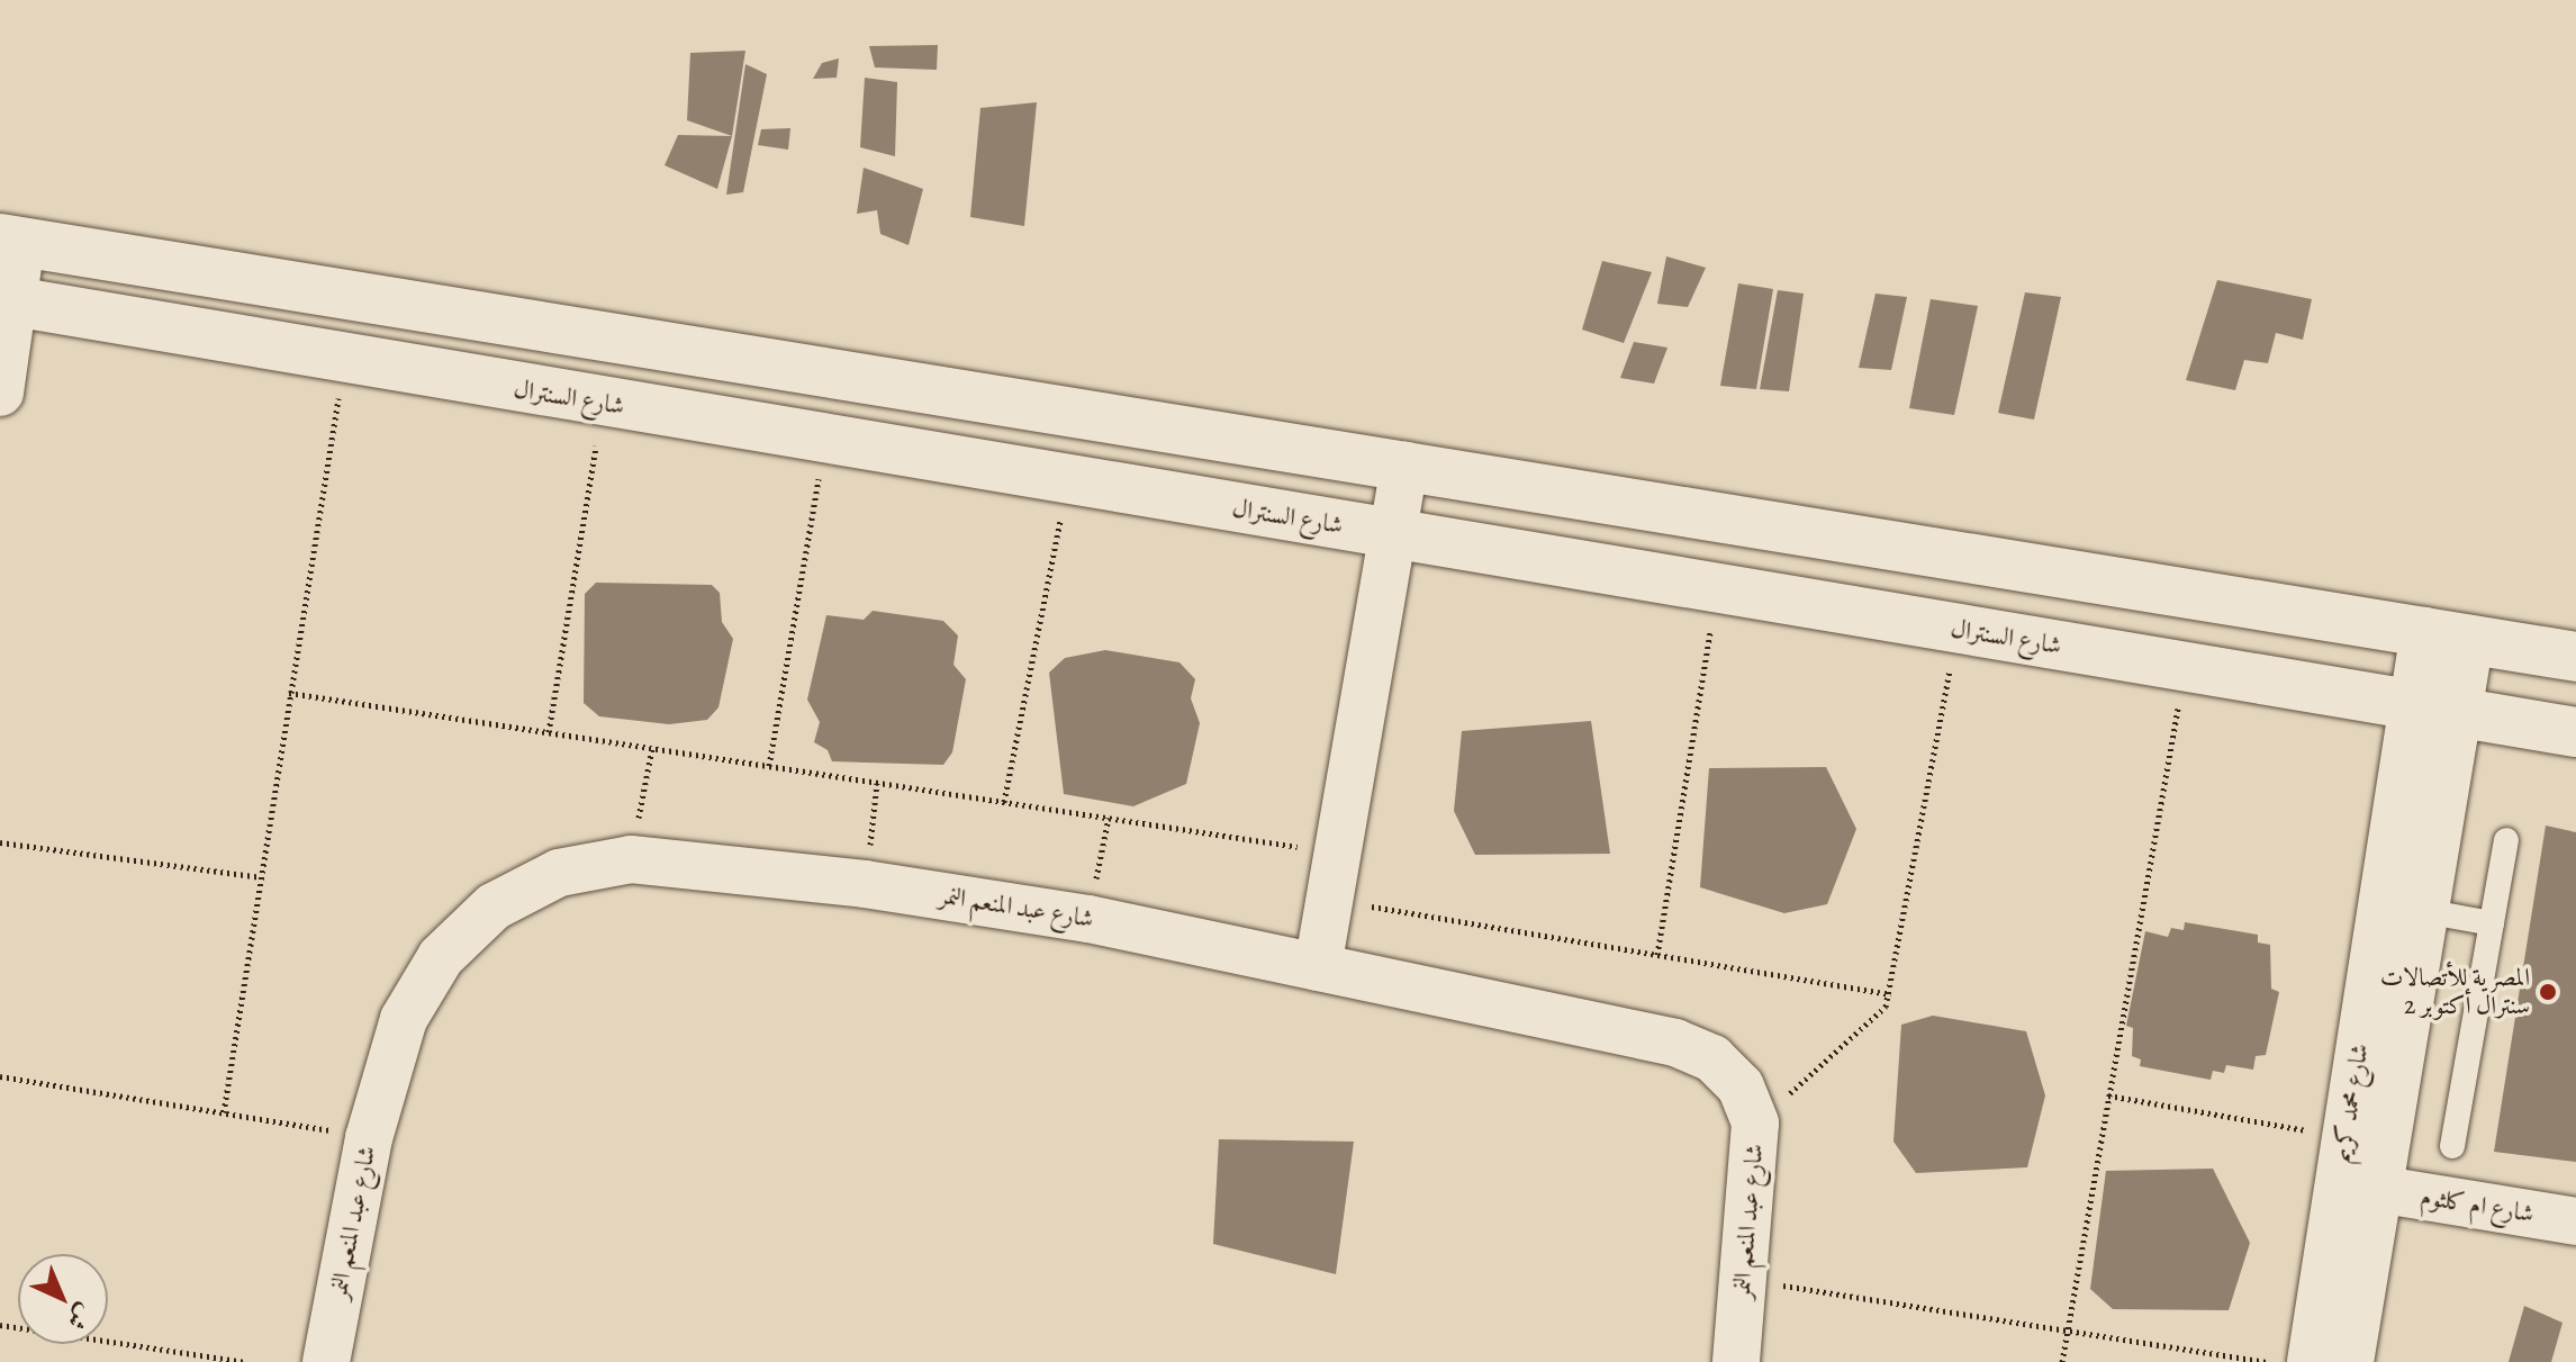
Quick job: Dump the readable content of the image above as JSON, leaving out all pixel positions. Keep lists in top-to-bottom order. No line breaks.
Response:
{"streets":{"street":["شارع السنترال","شارع عبد المنعم النمر","شارع محمد كريم","شارع ام كلثوم"]},"crossings":[["شارع السنترال","شارع محمد كريم"],["شارع محمد كريم","شارع ام كلثوم"]],"places":["المصرية للأتصالات سنترال أكتوبر 2"],"north":"bottom right"}
